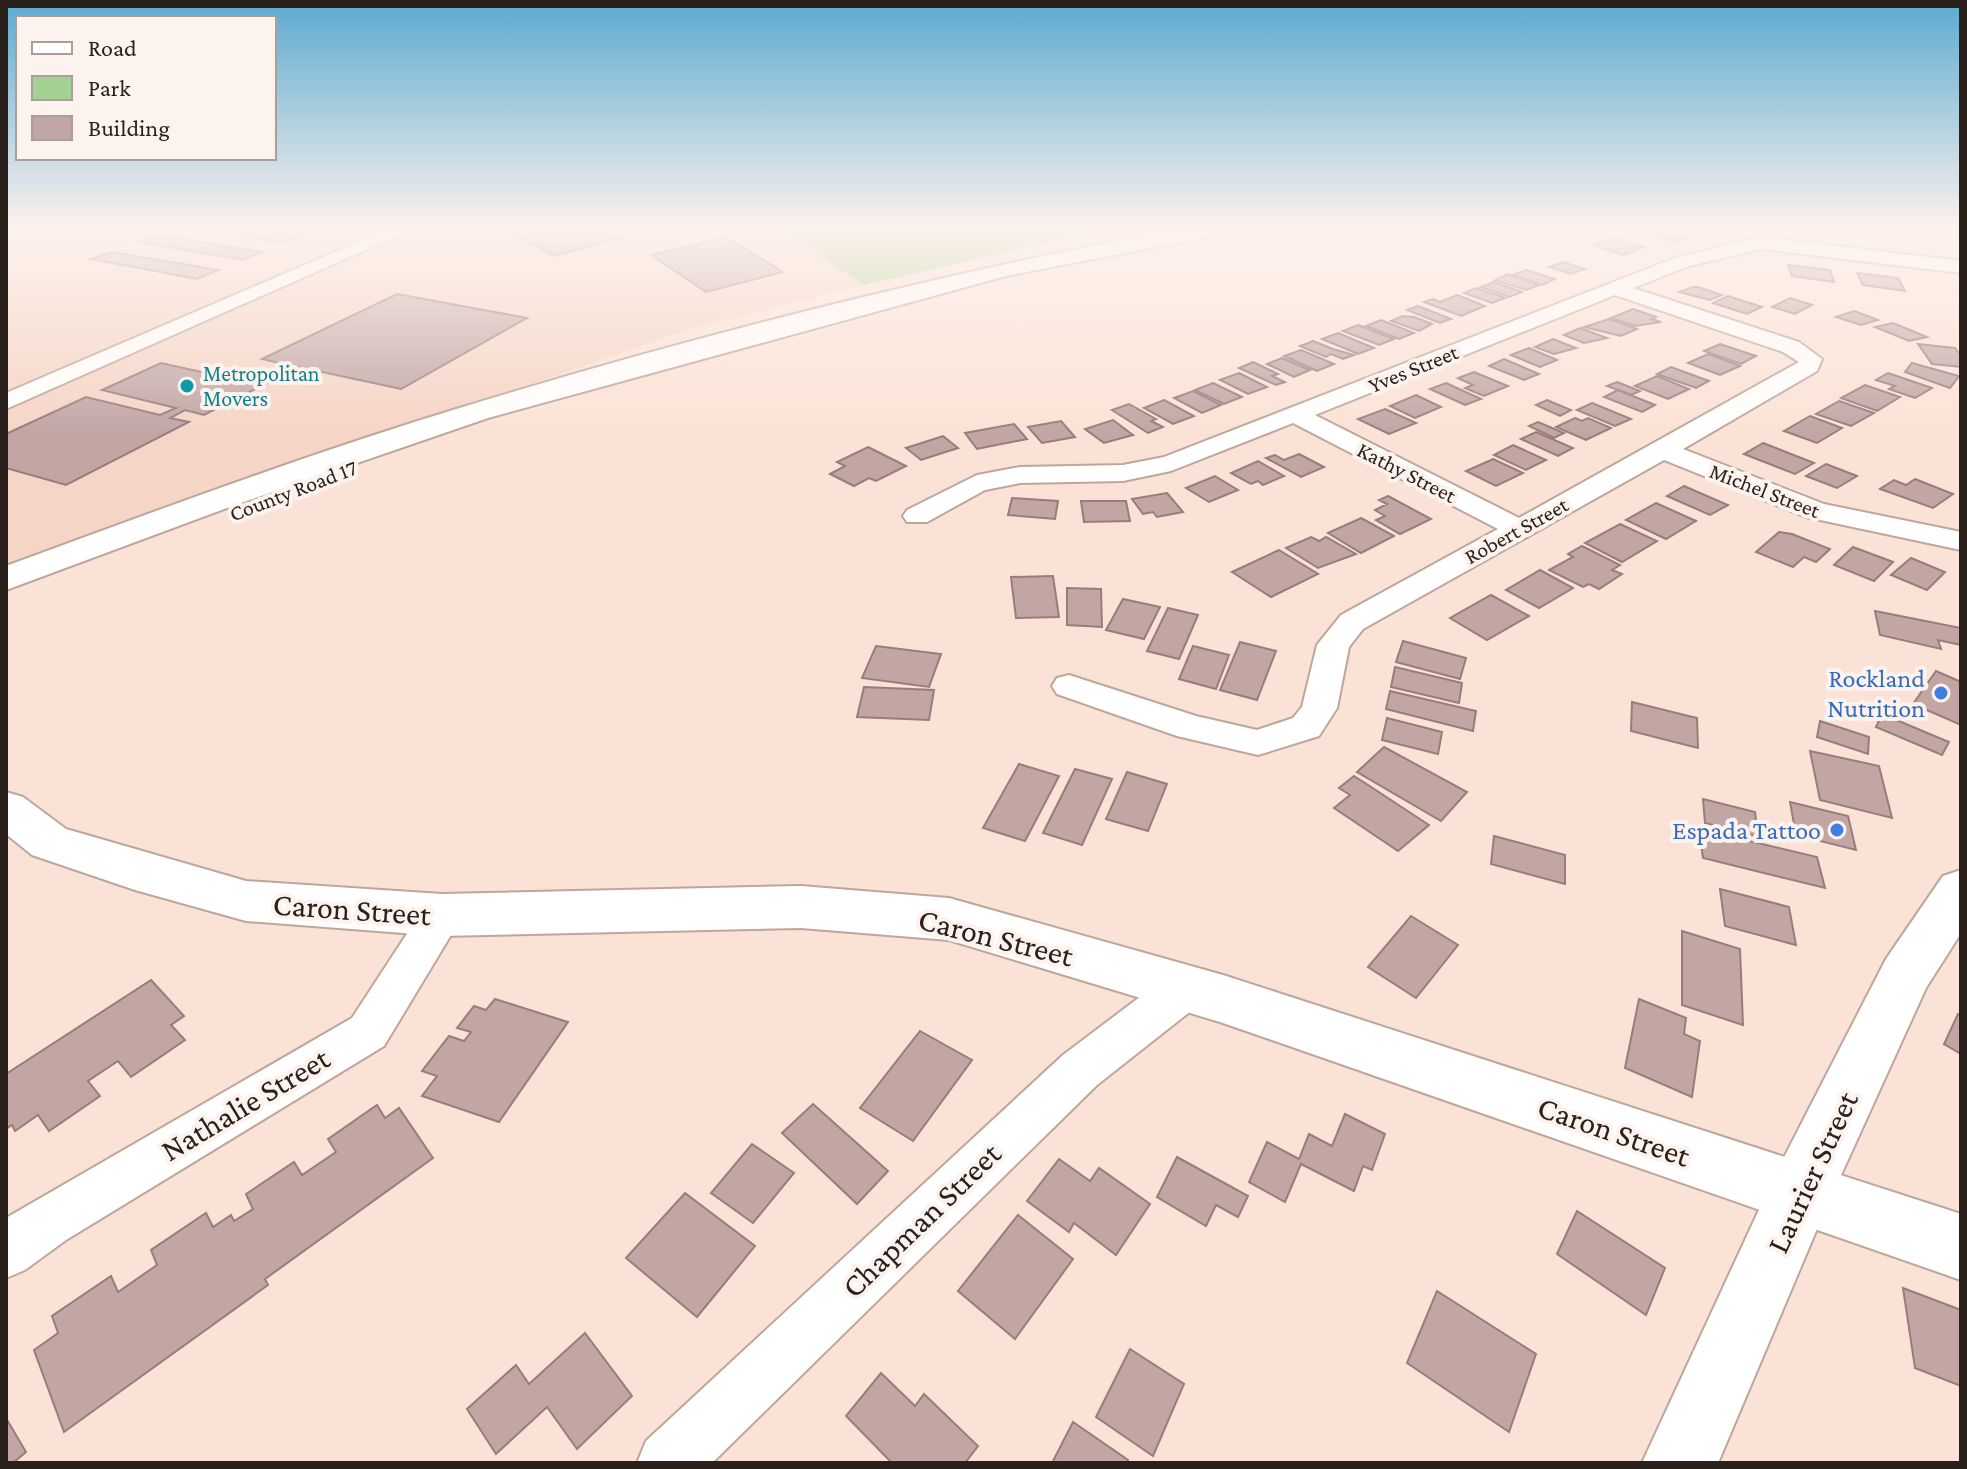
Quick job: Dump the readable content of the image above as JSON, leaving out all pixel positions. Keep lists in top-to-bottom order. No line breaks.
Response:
{"streets":{"main road":["County Road 17","Caron Street","Laurier Street"],"street":["Yves Street","Kathy Street","Michel Street","Robert Street","Nathalie Street","Chapman Street"]},"crossings":[["Yves Street","Kathy Street"],["Kathy Street","Robert Street"],["Michel Street","Robert Street"],["Caron Street","Nathalie Street"],["Caron Street","Laurier Street"],["Caron Street","Chapman Street"]],"places":["Metropolitan Movers","Rockland Nutrition","Espada Tattoo"],"legend":["Road","Park","Building"]}
